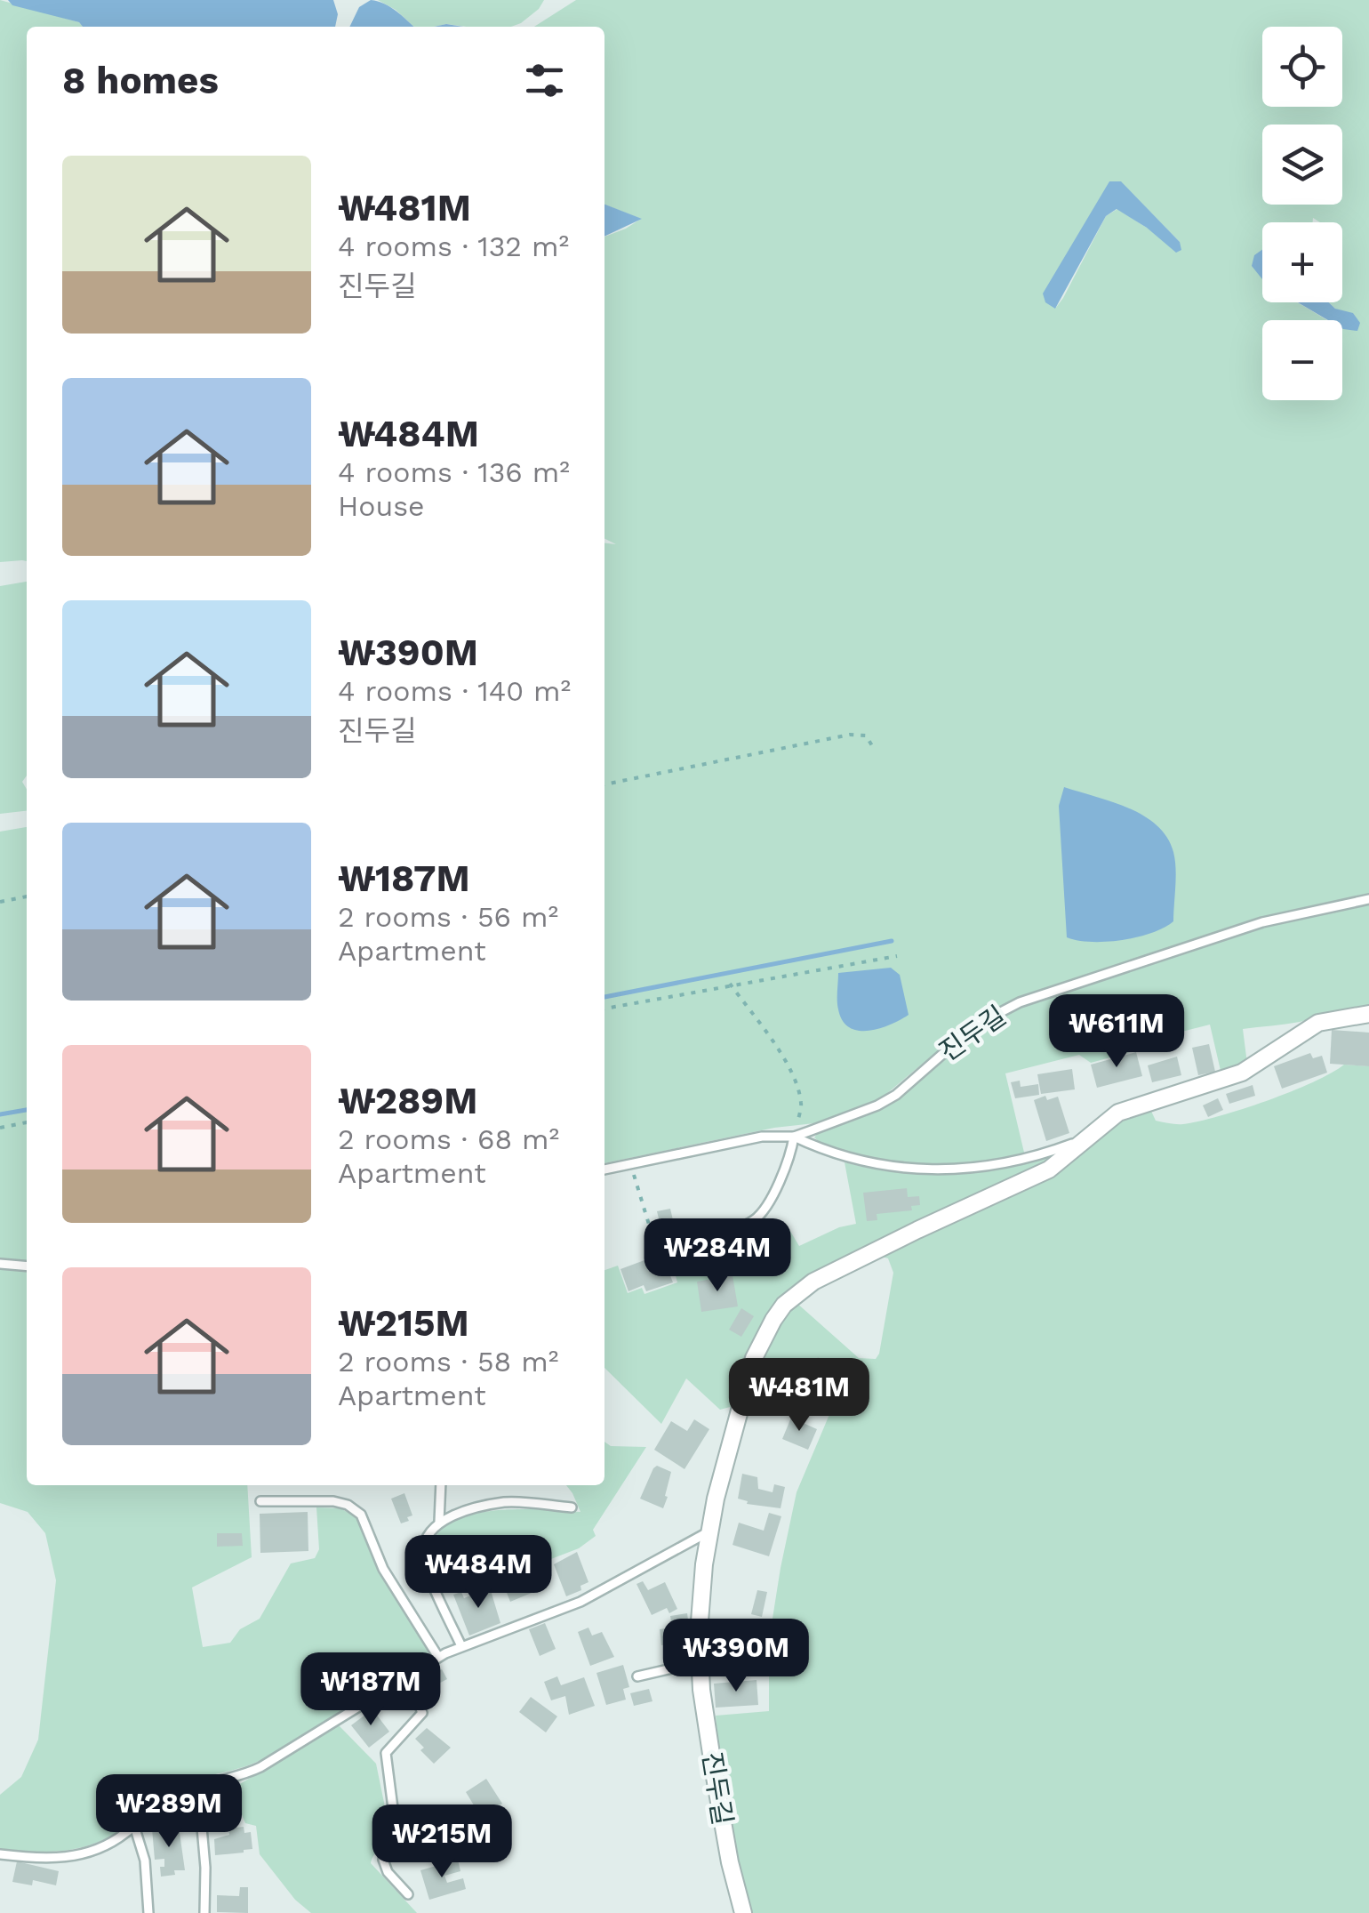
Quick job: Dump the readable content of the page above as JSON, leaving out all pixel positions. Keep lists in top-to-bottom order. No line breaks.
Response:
{"streets":{"street":["진두길"]},"page":{"map_buttons":["+","−"],"heading":"8 homes","list":[{"name":"₩481M","note":"4 rooms · 132 m² · 진두길"},{"name":"₩484M","note":"4 rooms · 136 m² · House"},{"name":"₩390M","note":"4 rooms · 140 m² · 진두길"},{"name":"₩187M","note":"2 rooms · 56 m² · Apartment"},{"name":"₩289M","note":"2 rooms · 68 m² · Apartment"},{"name":"₩215M","note":"2 rooms · 58 m² · Apartment"}],"price":["₩611M","₩284M","₩481M","₩484M","₩390M","₩187M","₩289M","₩215M"]}}
